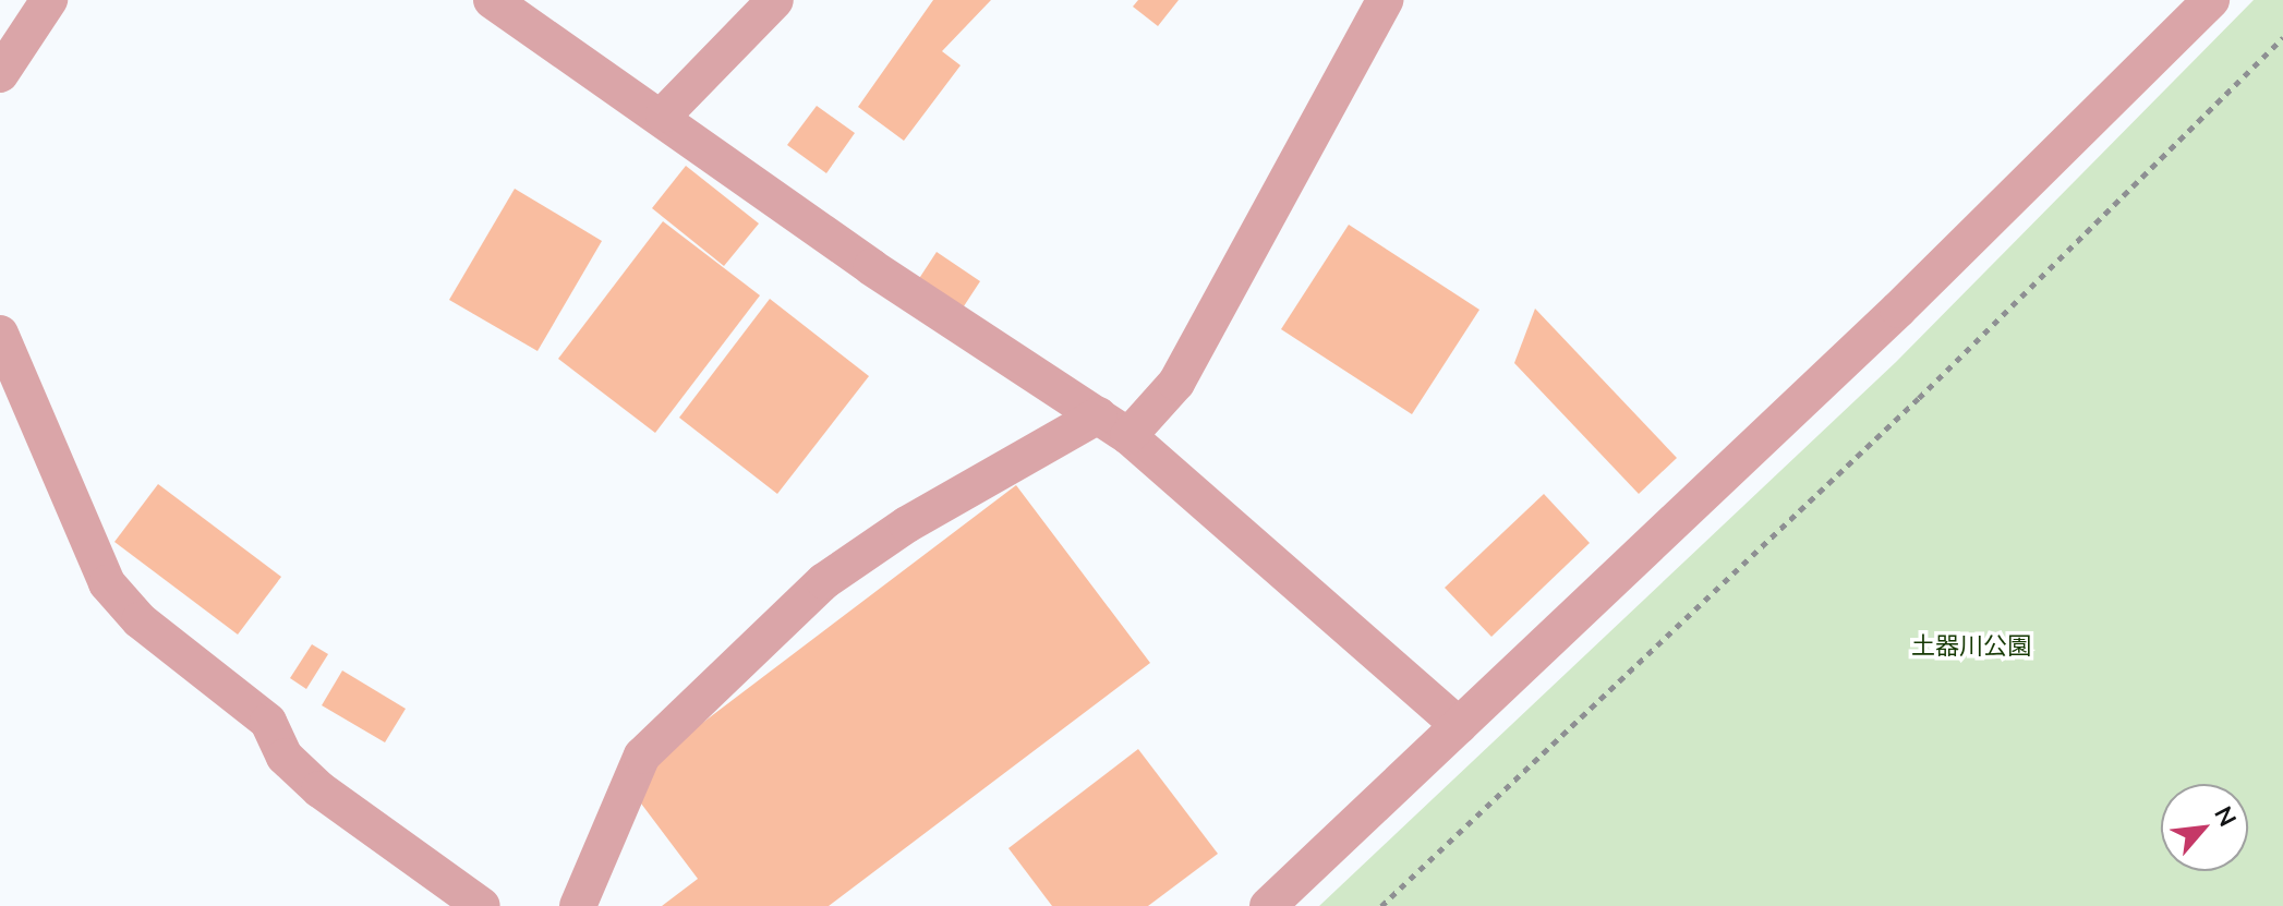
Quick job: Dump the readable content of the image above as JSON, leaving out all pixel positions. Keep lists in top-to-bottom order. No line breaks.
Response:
{"parks":["土器川公園"],"north":"top right"}
